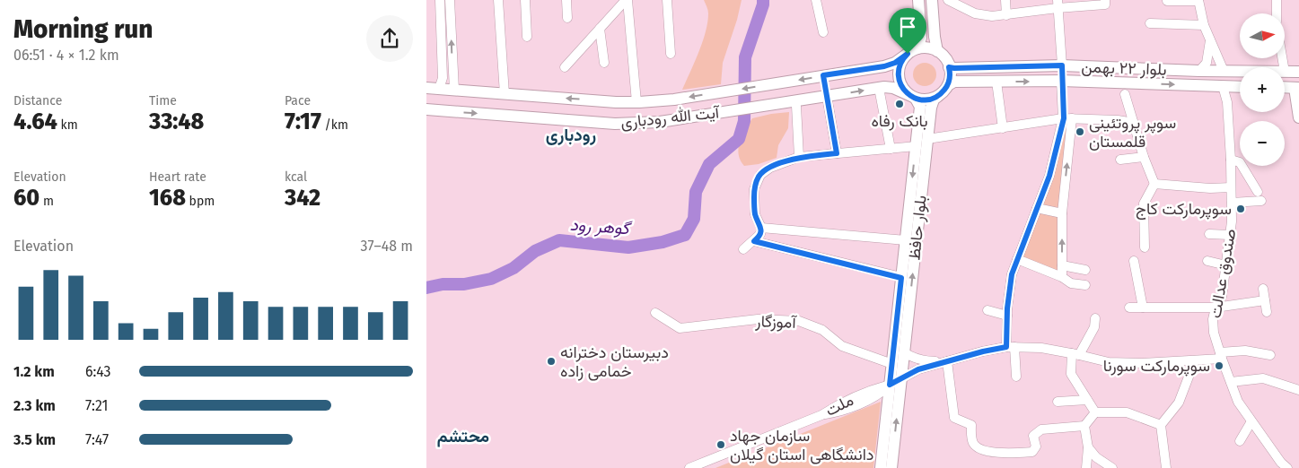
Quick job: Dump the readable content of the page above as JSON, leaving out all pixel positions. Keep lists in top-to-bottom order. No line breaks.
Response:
{"streets":{"main road":["بلوار ۲۲ بهمن","آیت الله رودباری","بلوار حافظ"],"street":["صندوق عدالت","آموزگار","ملت"]},"crossings":[["بلوار ۲۲ بهمن","آیت الله رودباری"],["بلوار ۲۲ بهمن","بلوار حافظ"],["بلوار ۲۲ بهمن","صندوق عدالت"],["آیت الله رودباری","بلوار حافظ"],["بلوار حافظ","آموزگار"],["بلوار حافظ","ملت"]],"districts":["رودباری","محتشم"],"water":["گوهر رود"],"places":["بانک رفاه","سوپر پروتئینی قلمستان","سوپرمارکت کاج","دبیرستان دخترانه خمامی زاده","سوپرمارکت سورنا","سازمان جهاد دانشگاهی استان گیلان"],"north":"right","page":{"heading":["Morning run","06:51 · 4 × 1.2 km"],"map_buttons":["+","−"],"stats":[["Distance","4.64 km"],["Time","33:48"],["Pace","7:17 /km"],["Elevation","60 m"],["Heart rate","168 bpm"],["kcal","342"]],"chart":["Elevation","37–48 m"],"list":[{"name":"1.2 km","note":"6:43"},{"name":"2.3 km","note":"7:21"},{"name":"3.5 km","note":"7:47"}]}}
